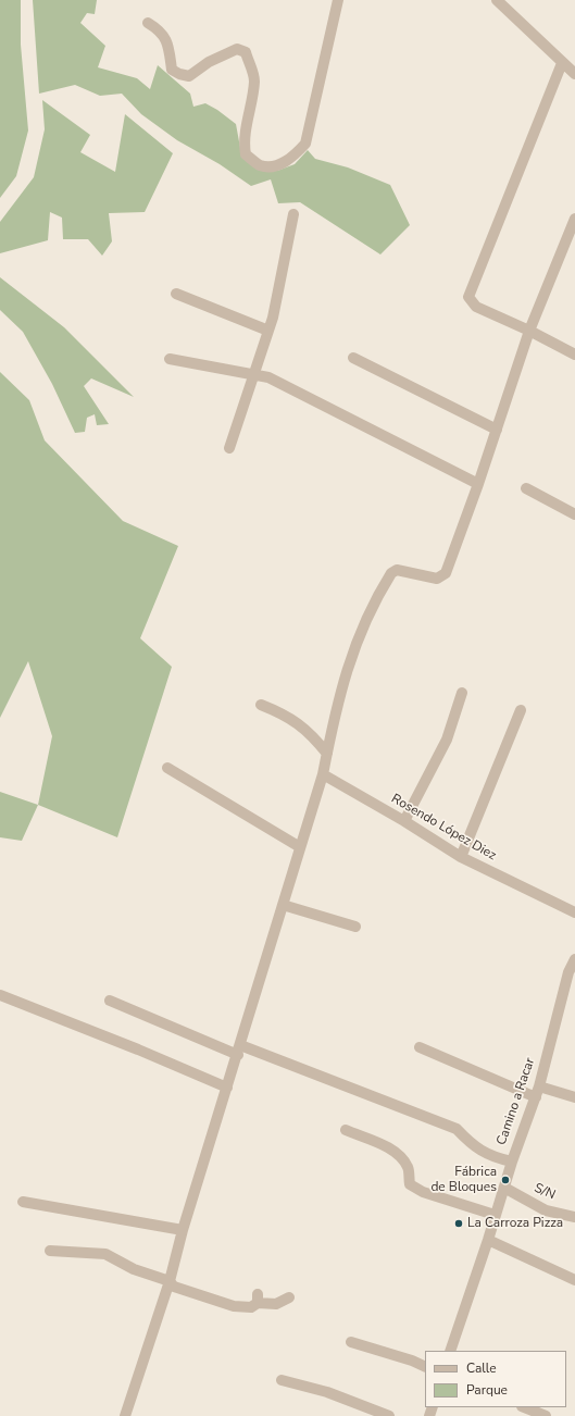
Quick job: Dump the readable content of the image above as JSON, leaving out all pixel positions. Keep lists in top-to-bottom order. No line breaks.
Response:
{"streets":{"street":["Rosendo López Diez","Camino a Racar","S/N"]},"crossings":[["Camino a Racar","S/N"]],"places":["Fábrica de Bloques","La Carroza Pizza"],"legend":["Calle","Parque"]}
